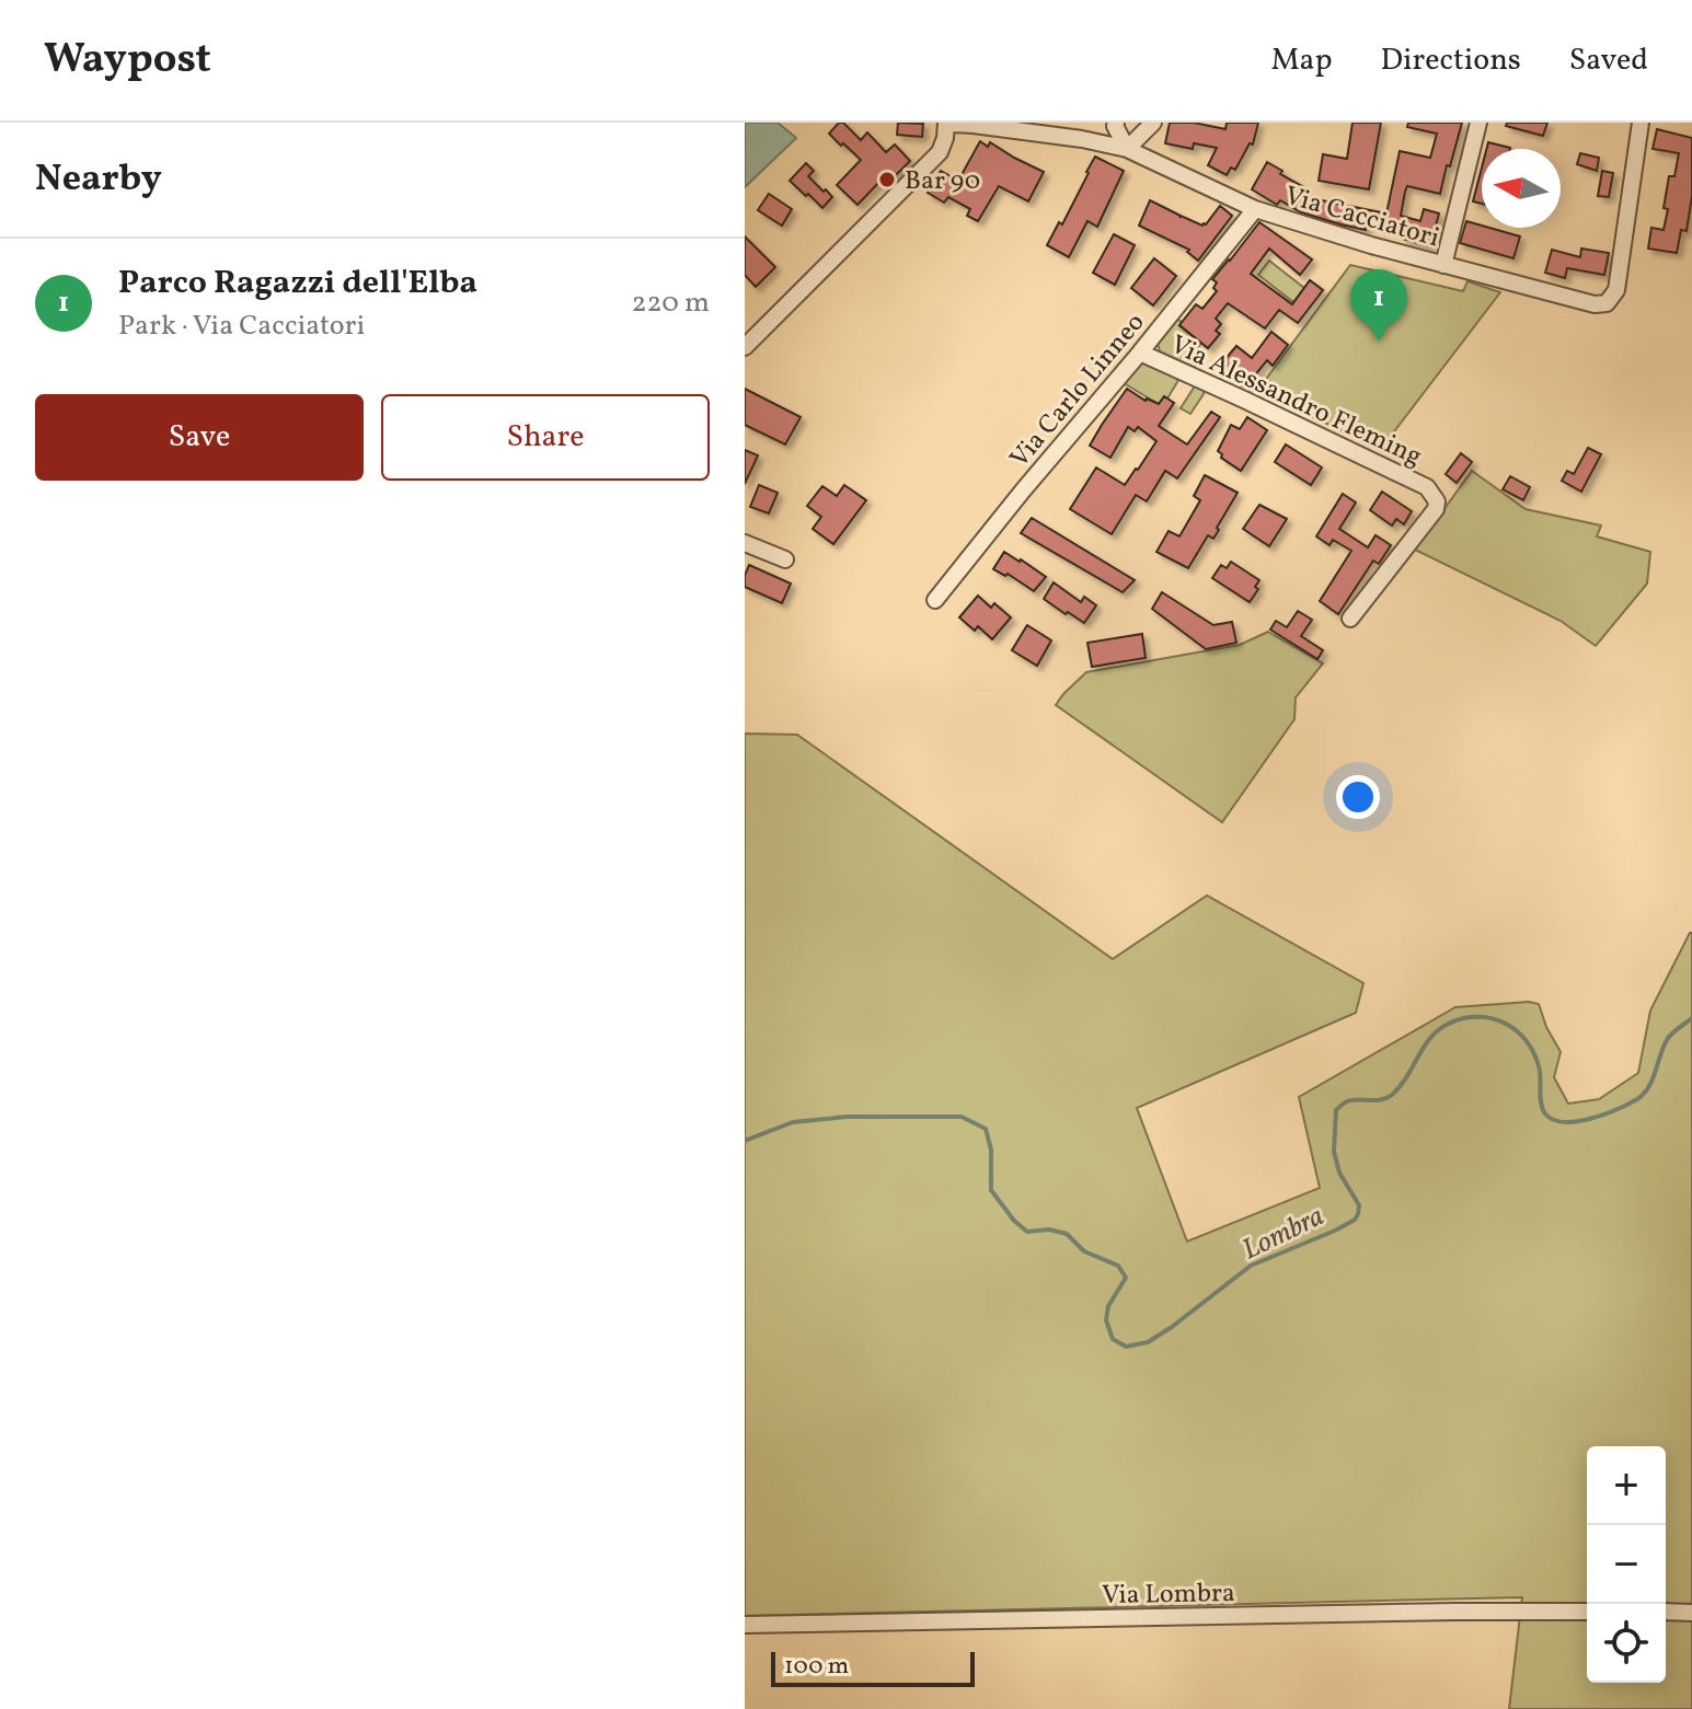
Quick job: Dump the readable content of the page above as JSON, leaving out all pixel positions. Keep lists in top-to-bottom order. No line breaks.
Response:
{"streets":{"street":["Via Cacciatori","Via Carlo Linneo","Via Alessandro Fleming","Via Lombra"]},"crossings":[["Via Cacciatori","Via Carlo Linneo"],["Via Carlo Linneo","Via Alessandro Fleming"]],"water":["Lombra"],"places":["Bar 90"],"scale_bar":"100 m","north":"left","page":{"header":"Waypost","nav":["Map","Directions","Saved"],"heading":"Nearby","list":[{"mark":"1","name":"Parco Ragazzi dell'Elba","note":"Park · Via Cacciatori","value":"220 m"}],"pins":"1","buttons":["Save","Share"],"map_buttons":["+","−"],"scale":"100 m"}}
